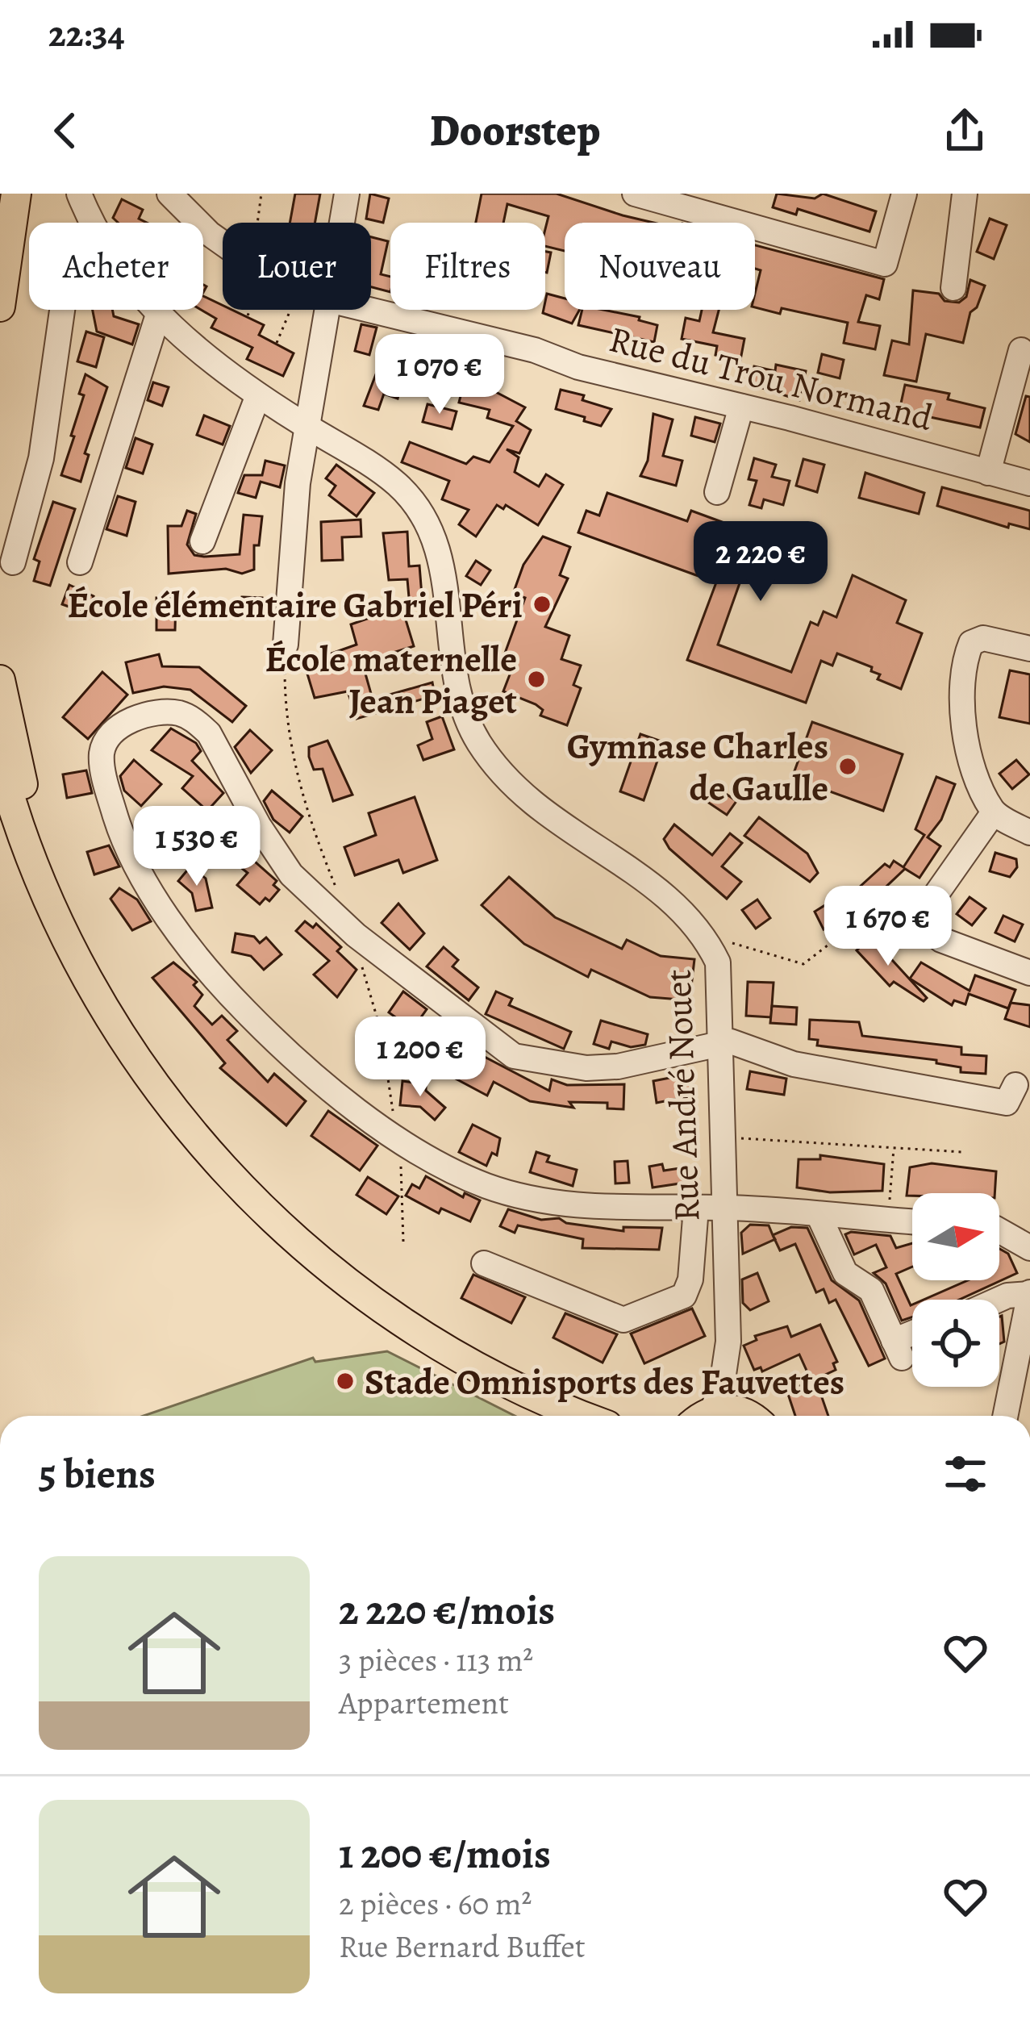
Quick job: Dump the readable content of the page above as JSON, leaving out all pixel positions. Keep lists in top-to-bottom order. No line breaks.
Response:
{"streets":{"street":["Rue du Trou Normand","Rue André Nouet"]},"places":["École élémentaire Gabriel Péri","École maternelle Jean Piaget","Gymnase Charles de Gaulle","Stade Omnisports des Fauvettes"],"north":"right","page":{"status":"22:34","header":"Doorstep","chip":["Acheter","Louer","Filtres","Nouveau"],"price":["1 070 €","2 220 €","1 530 €","1 670 €","1 200 €"],"heading":"5 biens","list":[{"name":"2 220 €/mois","note":"3 pièces · 113 m² · Appartement"},{"name":"1 200 €/mois","note":"2 pièces · 60 m² · Rue Bernard Buffet"}]}}
